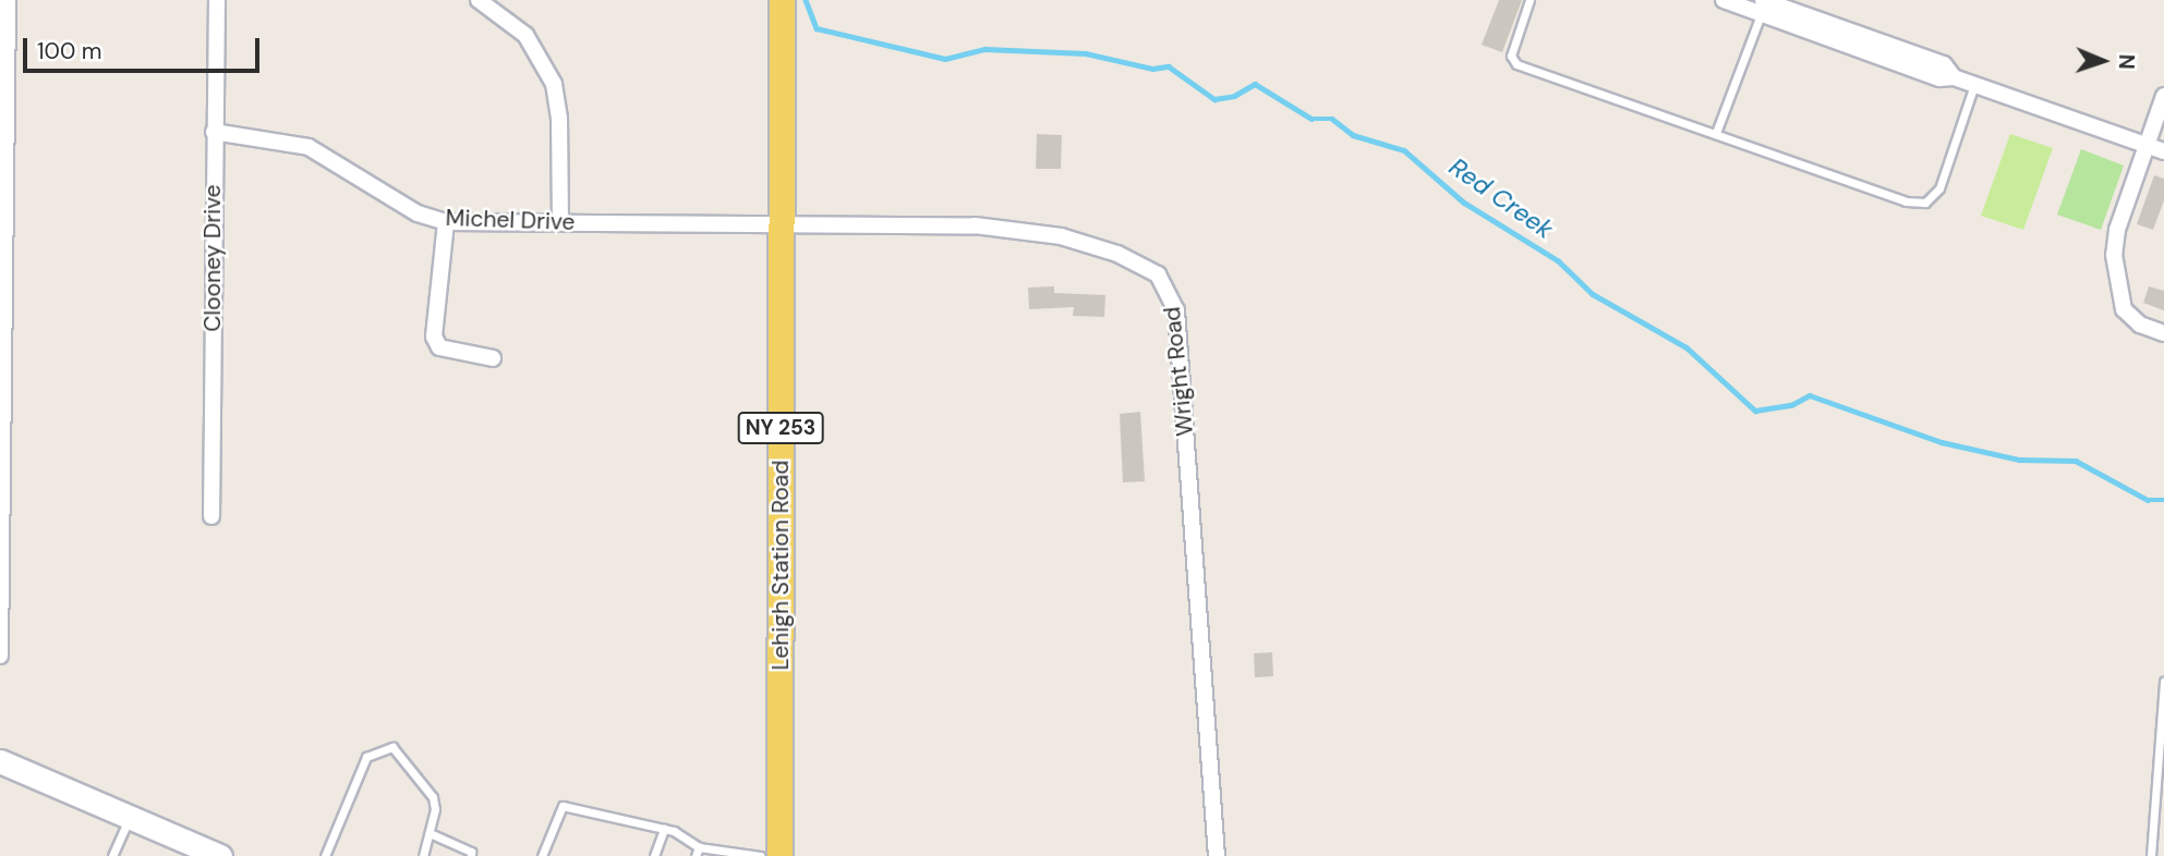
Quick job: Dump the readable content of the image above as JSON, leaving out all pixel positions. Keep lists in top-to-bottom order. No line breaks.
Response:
{"streets":{"main road":["NY 253","Lehigh Station Road"],"street":["Michel Drive","Clooney Drive","Wright Road"]},"crossings":[["Michel Drive","Clooney Drive"],["Michel Drive","Wright Road"],["Michel Drive","Lehigh Station Road"],["Wright Road","Lehigh Station Road"]],"water":["Red Creek"],"scale_bar":"100 m","north":"right"}
